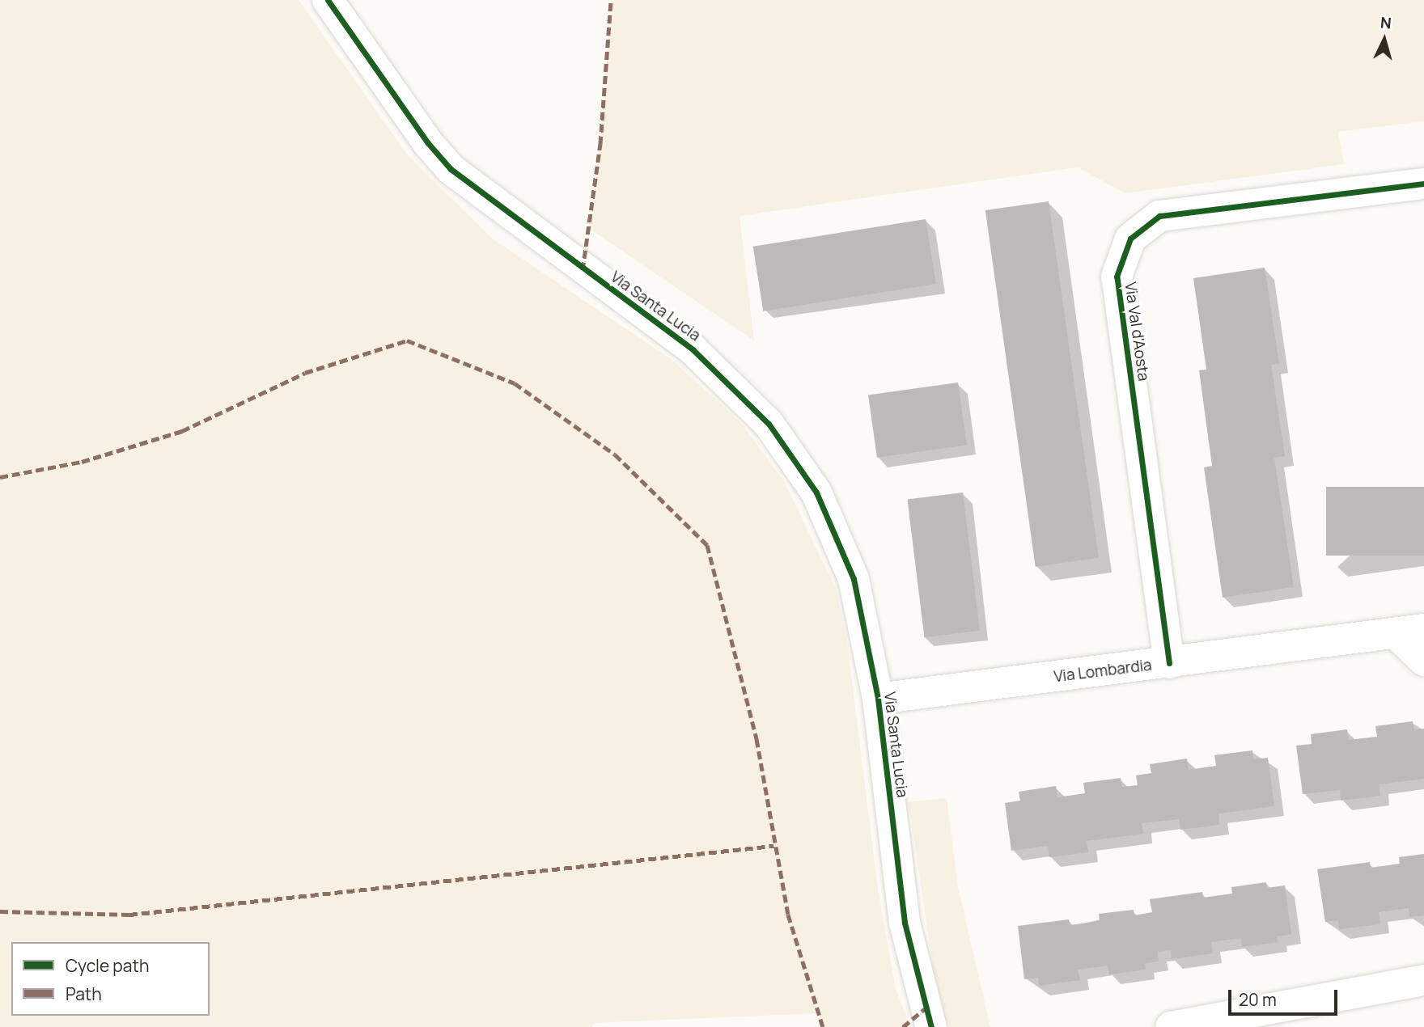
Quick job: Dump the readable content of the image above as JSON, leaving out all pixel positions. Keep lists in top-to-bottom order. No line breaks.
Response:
{"streets":{"street":["Via Santa Lucia","Via Val d'Aosta","Via Lombardia"]},"crossings":[["Via Santa Lucia","Via Lombardia"],["Via Val d'Aosta","Via Lombardia"]],"legend":["Cycle path","Path"],"scale_bar":"20 m","north":"top"}
